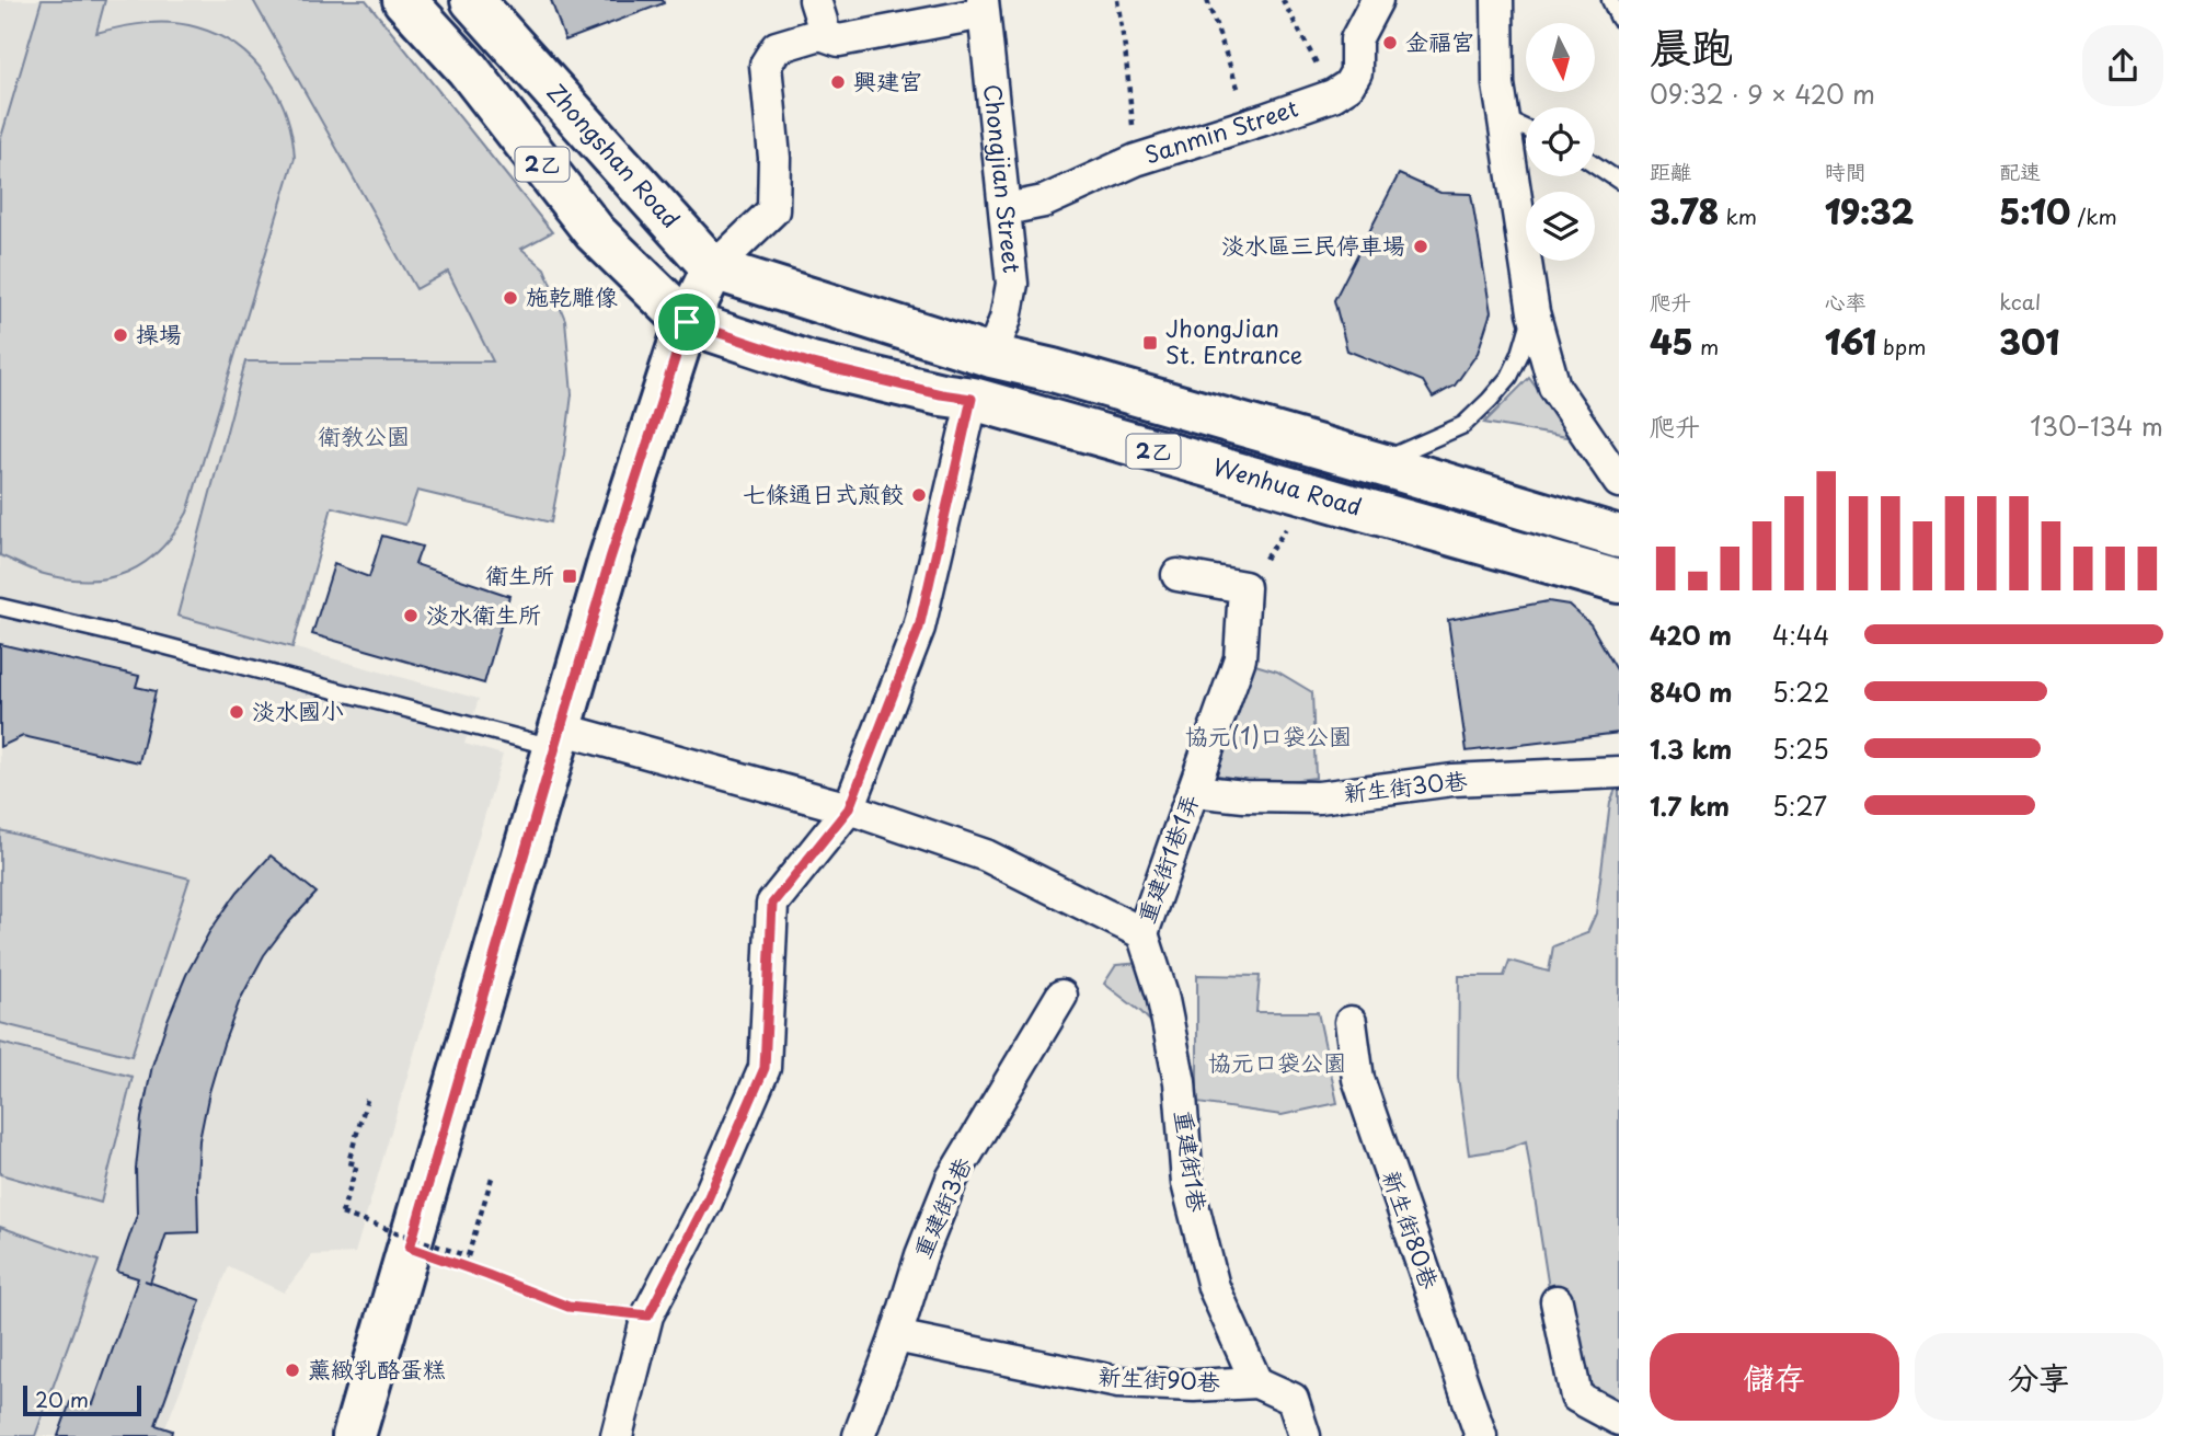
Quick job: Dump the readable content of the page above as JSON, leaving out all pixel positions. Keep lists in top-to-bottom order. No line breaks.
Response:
{"streets":{"main road":["Zhongshan Road","2乙","Wenhua Road"],"street":["Sanmin Street","Chongjian Street","新生街30巷","重建街1巷1弄","重建街1巷","重建街3巷","新生街80巷","新生街90巷"]},"crossings":[["Sanmin Street","Chongjian Street"],["Zhongshan Road","2乙"],["2乙","Chongjian Street"],["2乙","Wenhua Road"],["新生街30巷","重建街1巷1弄"],["重建街1巷1弄","重建街1巷"],["重建街1巷","新生街90巷"],["重建街3巷","新生街90巷"]],"parks":["衛教公園","協元(1)口袋公園","協元口袋公園"],"places":{"other":["金福宮","興建宮","淡水區三民停車場","施乾雕像","操場","七條通日式煎餃","淡水衛生所","淡水國小","薰緻乳酪蛋糕"],"transit":["JhongJian St. Entrance","衛生所"]},"scale_bar":"20 m","north":"bottom","page":{"heading":["晨跑","09:32 · 9 × 420 m"],"stats":[["距離","3.78 km"],["時間","19:32"],["配速","5:10 /km"],["爬升","45 m"],["心率","161 bpm"],["kcal","301"]],"chart":["爬升","130–134 m"],"list":[{"name":"420 m","note":"4:44"},{"name":"840 m","note":"5:22"},{"name":"1.3 km","note":"5:25"},{"name":"1.7 km","note":"5:27"}],"buttons":["儲存","分享"],"scale":"20 m"}}
